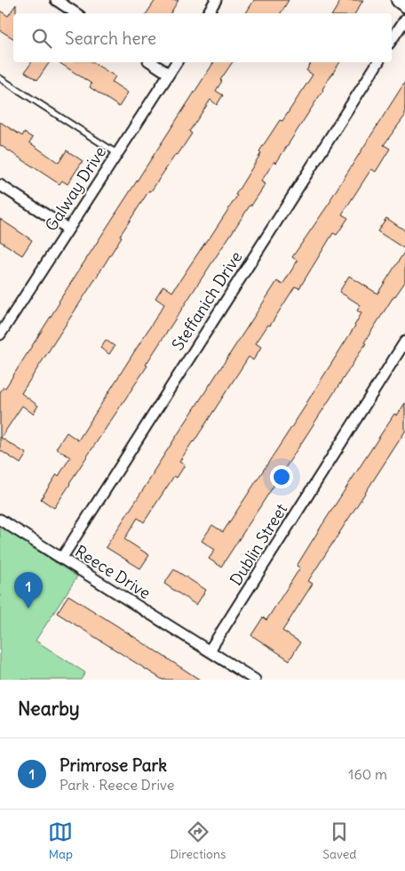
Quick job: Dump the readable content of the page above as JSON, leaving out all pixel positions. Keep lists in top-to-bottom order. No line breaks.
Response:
{"streets":{"street":["Galway Drive","Steffanich Drive","Dublin Street","Reece Drive"]},"crossings":[["Steffanich Drive","Reece Drive"],["Dublin Street","Reece Drive"]],"page":{"search":"Search here","pins":"1","heading":"Nearby","list":[{"mark":"1","name":"Primrose Park","note":"Park · Reece Drive","value":"160 m"}],"nav":["Map","Directions","Saved"]}}
